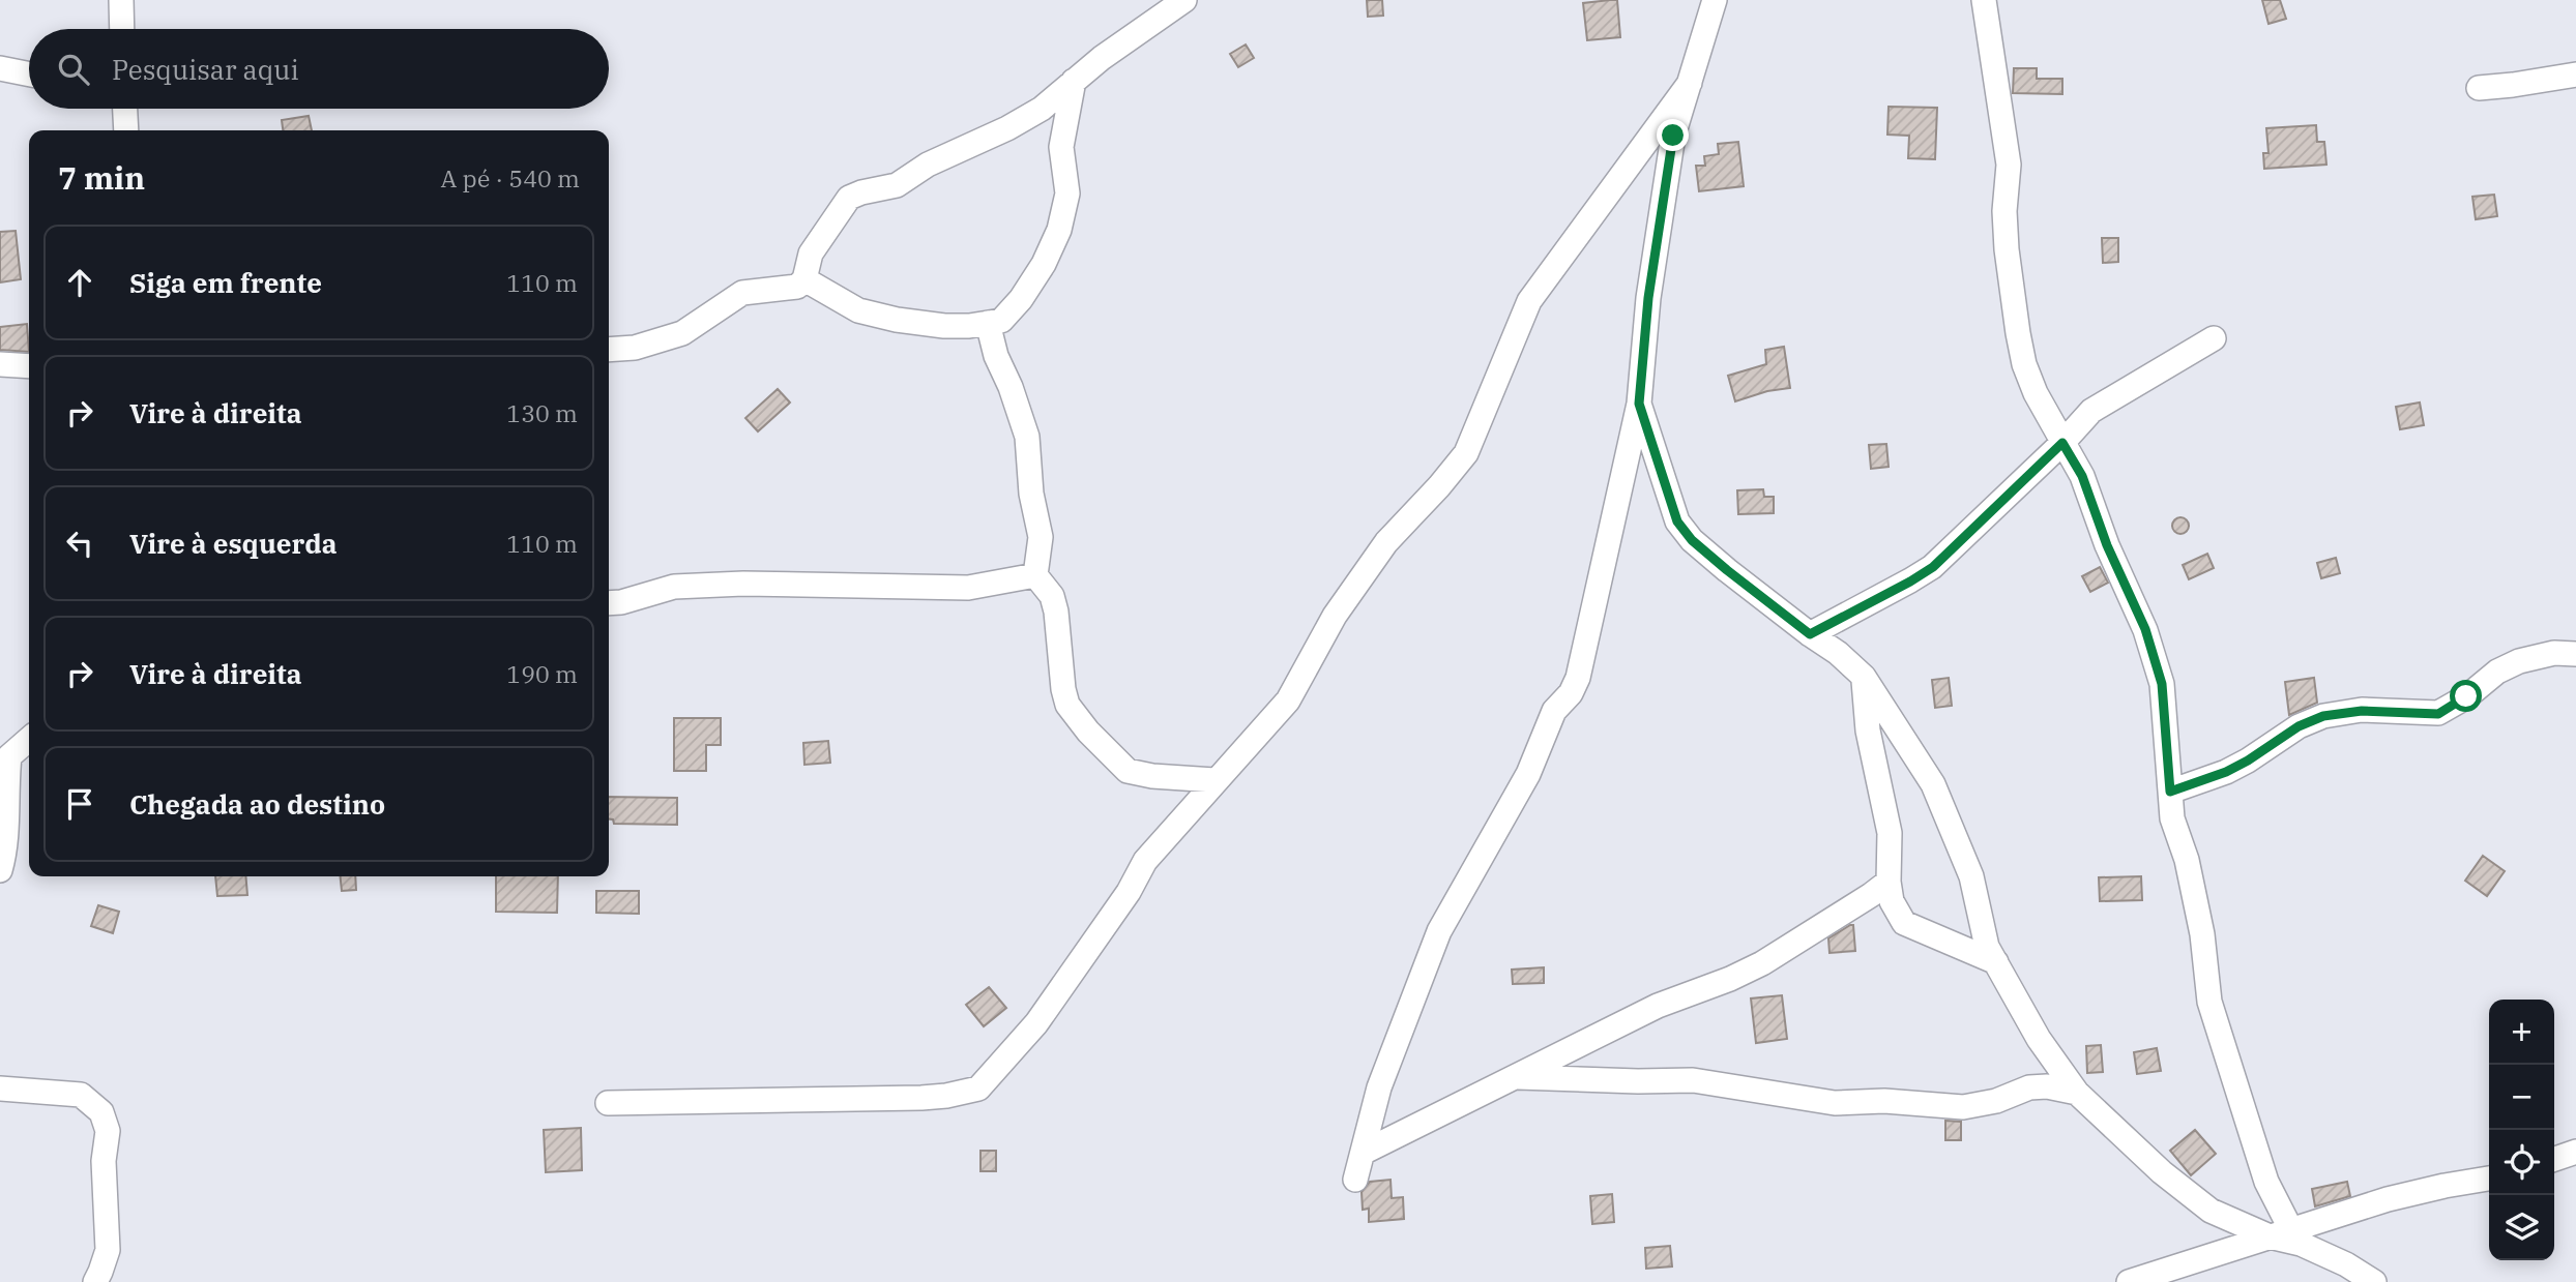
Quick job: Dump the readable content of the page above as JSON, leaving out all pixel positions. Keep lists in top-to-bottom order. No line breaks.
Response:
{"page":{"search":"Pesquisar aqui","heading":["7 min","A pé · 540 m"],"list":[["Siga em frente","110 m"],["Vire à direita","130 m"],["Vire à esquerda","110 m"],["Vire à direita","190 m"],"Chegada ao destino"],"map_buttons":["+","−"]}}
